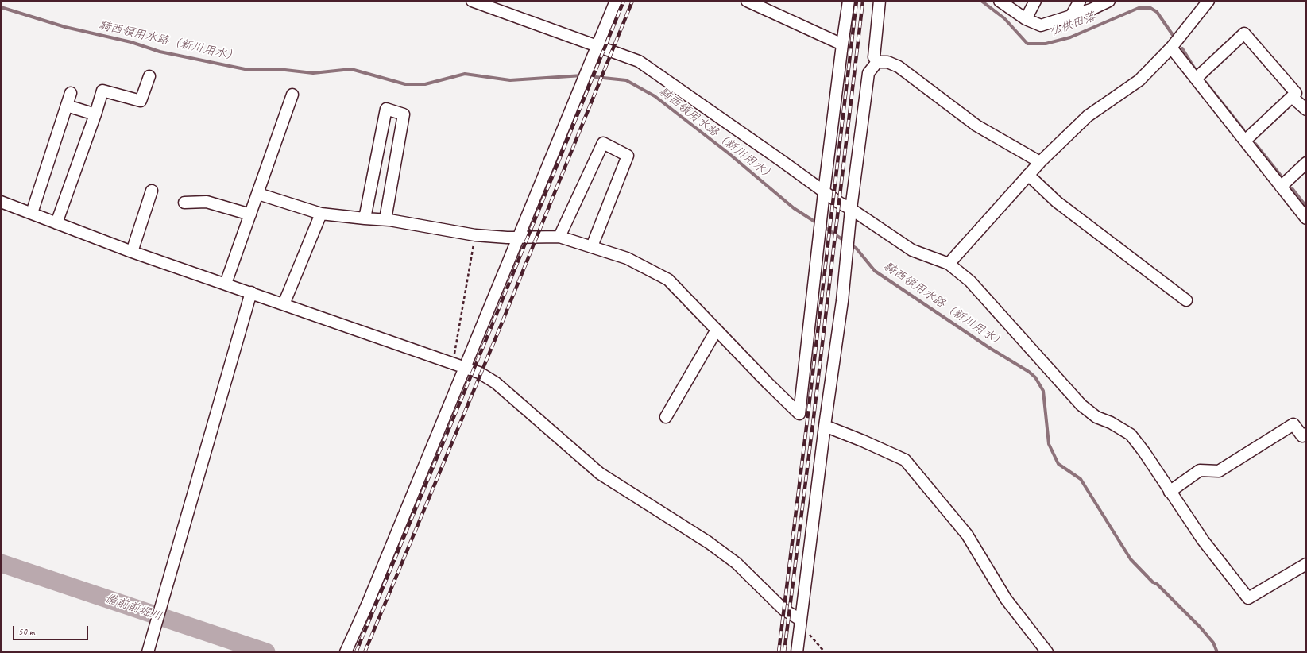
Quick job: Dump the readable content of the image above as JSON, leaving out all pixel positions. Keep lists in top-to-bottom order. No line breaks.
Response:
{"water":["仏供田落","騎西領用水路（新川用水）","備前前堀川"],"scale_bar":"50 m"}
